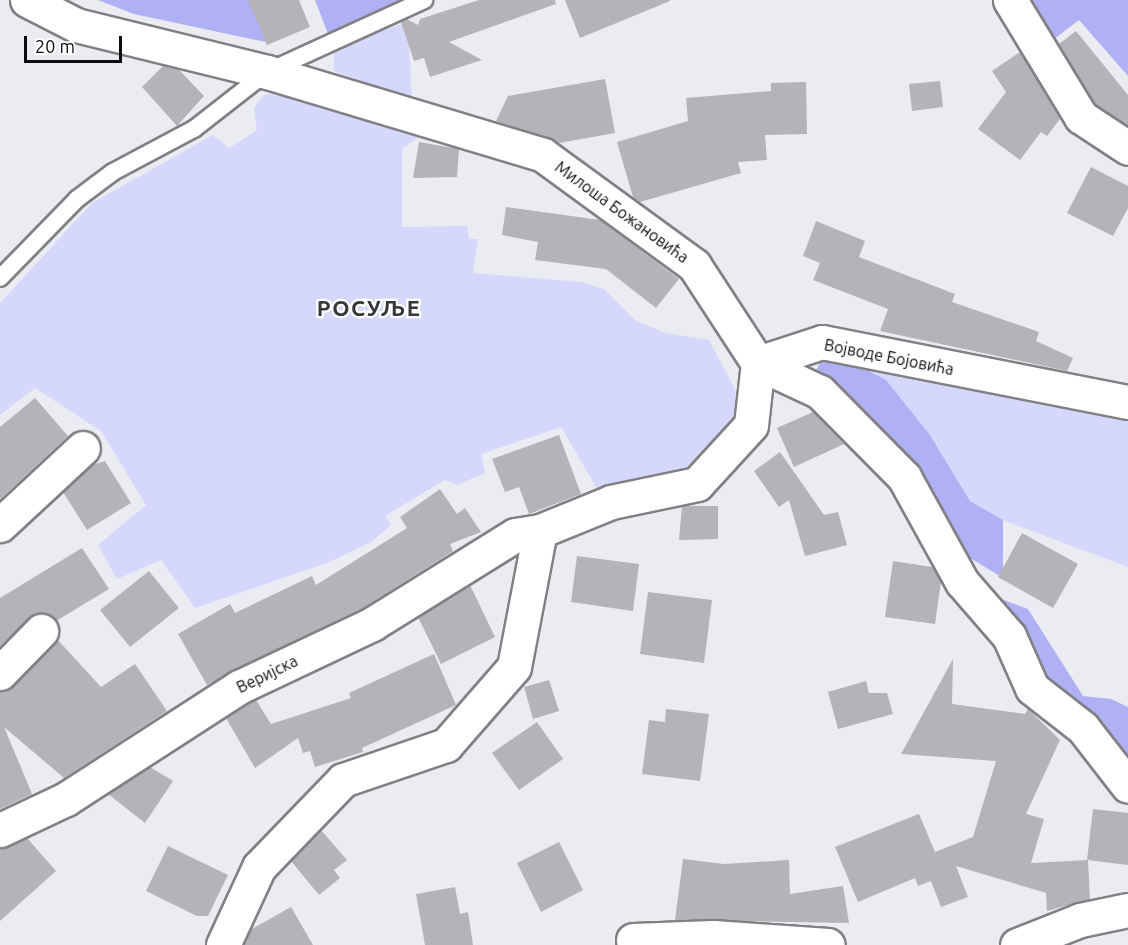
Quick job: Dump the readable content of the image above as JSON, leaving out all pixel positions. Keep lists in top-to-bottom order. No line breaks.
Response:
{"streets":{"street":["Милоша Божановића","Војводе Бојовића","Веријска"]},"crossings":[["Милоша Божановића","Војводе Бојовића"]],"districts":["РОСУЉЕ"],"scale_bar":"20 m"}
